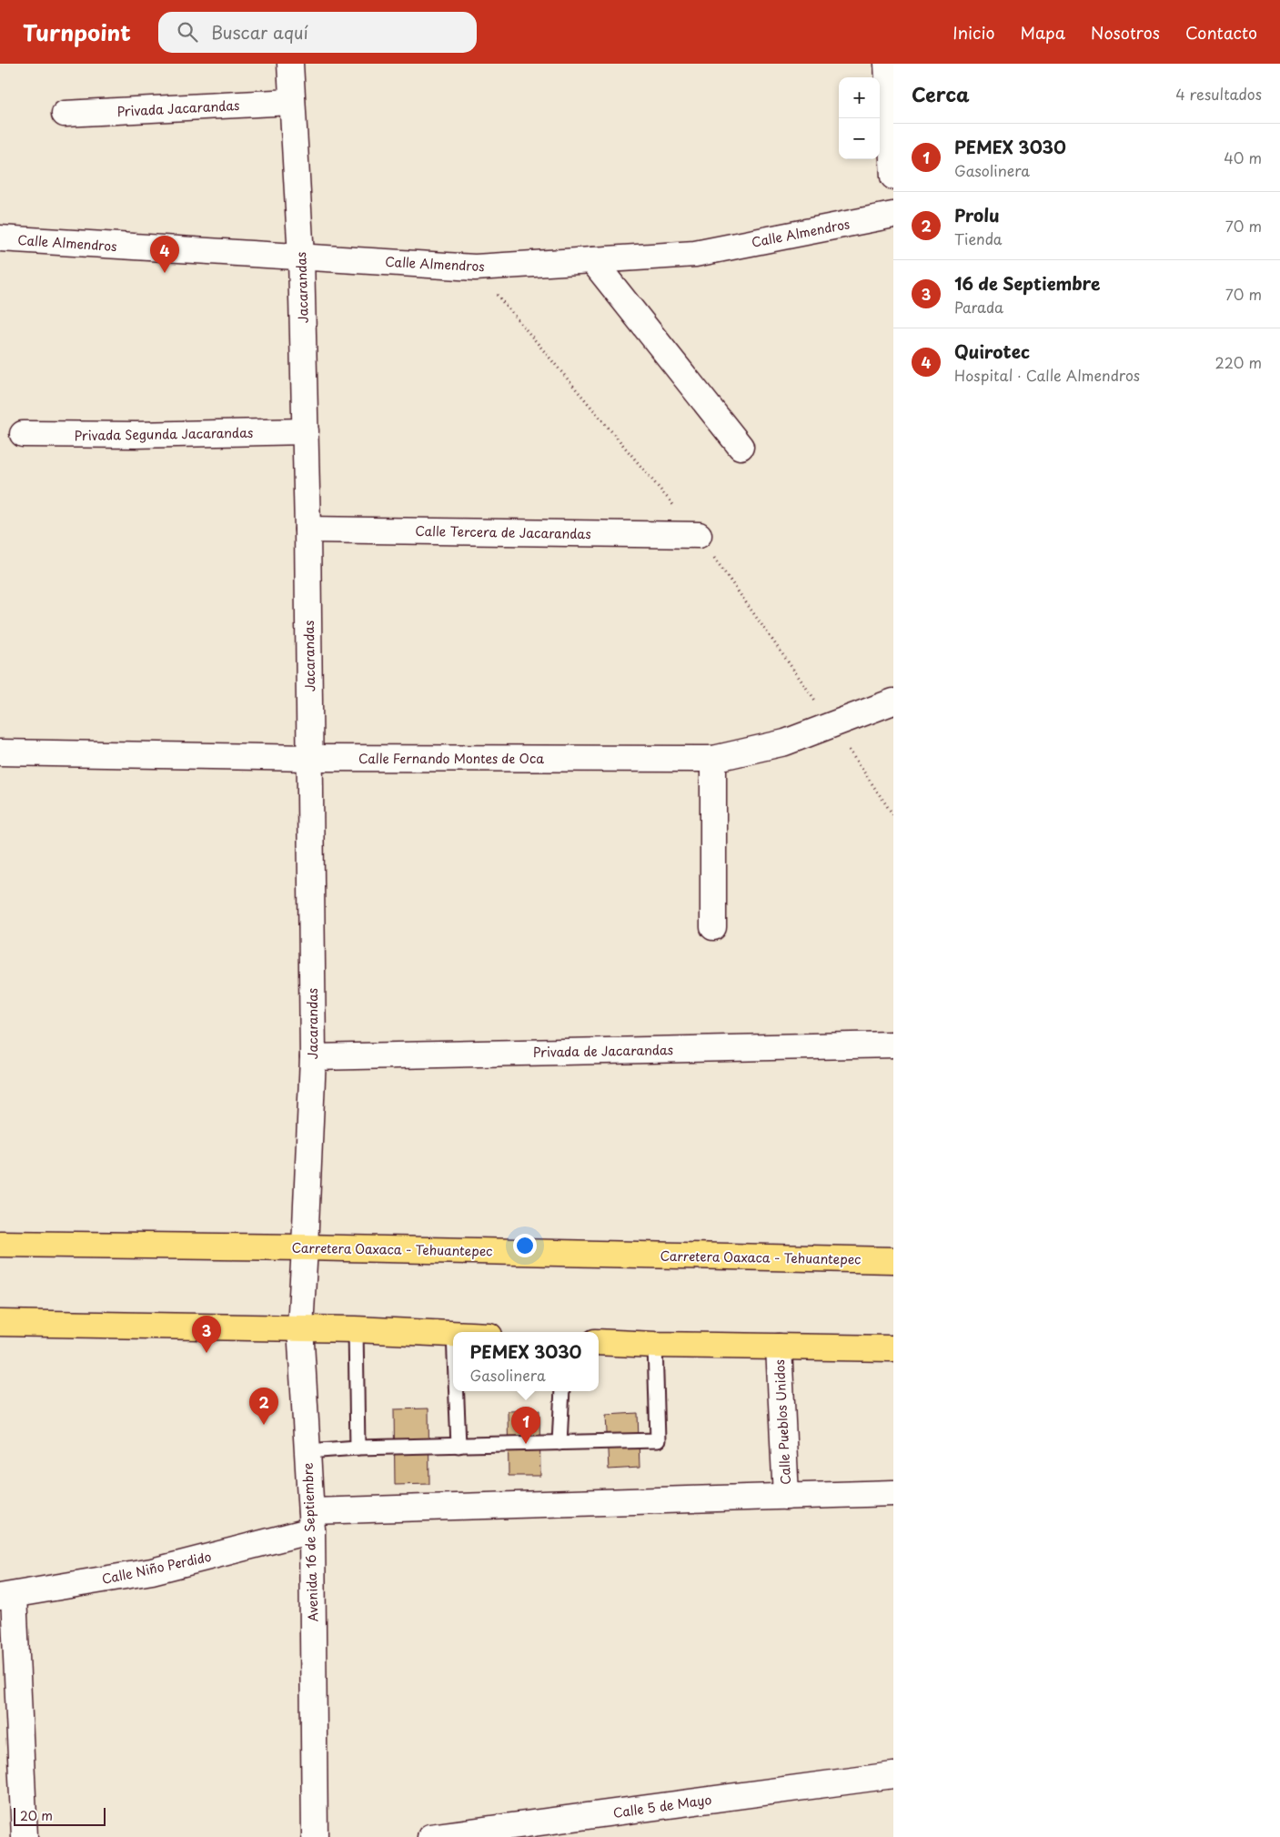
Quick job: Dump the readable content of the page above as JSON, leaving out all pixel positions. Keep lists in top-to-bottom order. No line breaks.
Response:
{"streets":{"main road":["Carretera Oaxaca - Tehuantepec"],"street":["Privada Jacarandas","Calle Almendros","Jacarandas","Privada Segunda Jacarandas","Calle Tercera de Jacarandas","Calle Fernando Montes de Oca","Privada de Jacarandas","Calle Pueblos Unidos","Avenida 16 de Septiembre","Calle Niño Perdido","Calle 5 de Mayo"]},"crossings":[["Privada Jacarandas","Jacarandas"],["Calle Almendros","Jacarandas"],["Jacarandas","Privada Segunda Jacarandas"],["Jacarandas","Calle Tercera de Jacarandas"],["Jacarandas","Calle Fernando Montes de Oca"],["Jacarandas","Privada de Jacarandas"],["Jacarandas","Carretera Oaxaca - Tehuantepec"],["Jacarandas","Avenida 16 de Septiembre"],["Carretera Oaxaca - Tehuantepec","Avenida 16 de Septiembre"],["Calle Pueblos Unidos","Calle Niño Perdido"],["Avenida 16 de Septiembre","Calle Niño Perdido"]],"scale_bar":"20 m","page":{"header":"Turnpoint","search":"Buscar aquí","nav":["Inicio","Mapa","Nosotros","Contacto"],"heading":["Cerca","4 resultados"],"map_buttons":["+","−"],"list":[{"mark":"1","name":"PEMEX 3030","note":"Gasolinera","value":"40 m"},{"mark":"2","name":"Prolu","note":"Tienda","value":"70 m"},{"mark":"3","name":"16 de Septiembre","note":"Parada","value":"70 m"},{"mark":"4","name":"Quirotec","note":"Hospital · Calle Almendros","value":"220 m"}],"pins":["4","3","2","1"],"popup":["PEMEX 3030","Gasolinera"],"scale":"20 m"}}
